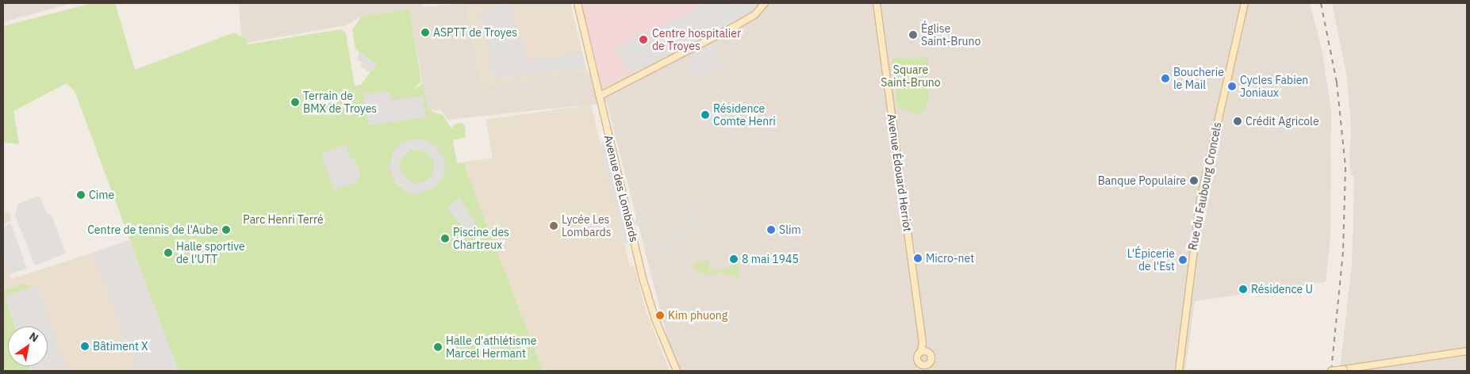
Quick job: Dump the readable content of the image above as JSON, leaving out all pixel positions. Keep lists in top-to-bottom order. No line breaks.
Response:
{"streets":{"street":["Avenue Édouard Herriot","Rue du Faubourg Croncels","Avenue des Lombards"]},"parks":["Square Saint-Bruno","Parc Henri Terré"],"places":["ASPTT de Troyes","Église Saint-Bruno","Centre hospitalier de Troyes","Boucherie le Mail","Cycles Fabien Joniaux","Terrain de BMX de Troyes","Résidence Comte Henri","Crédit Agricole","Banque Populaire","Cime","Lycée Les Lombards","Centre de tennis de l'Aube","Slim","Piscine des Chartreux","Halle sportive de l'UTT","Micro-net","8 mai 1945","L'Épicerie de l'Est","Résidence U","Kim phuong","Bâtiment X","Halle d'athlétisme Marcel Hermant"],"north":"top right"}
